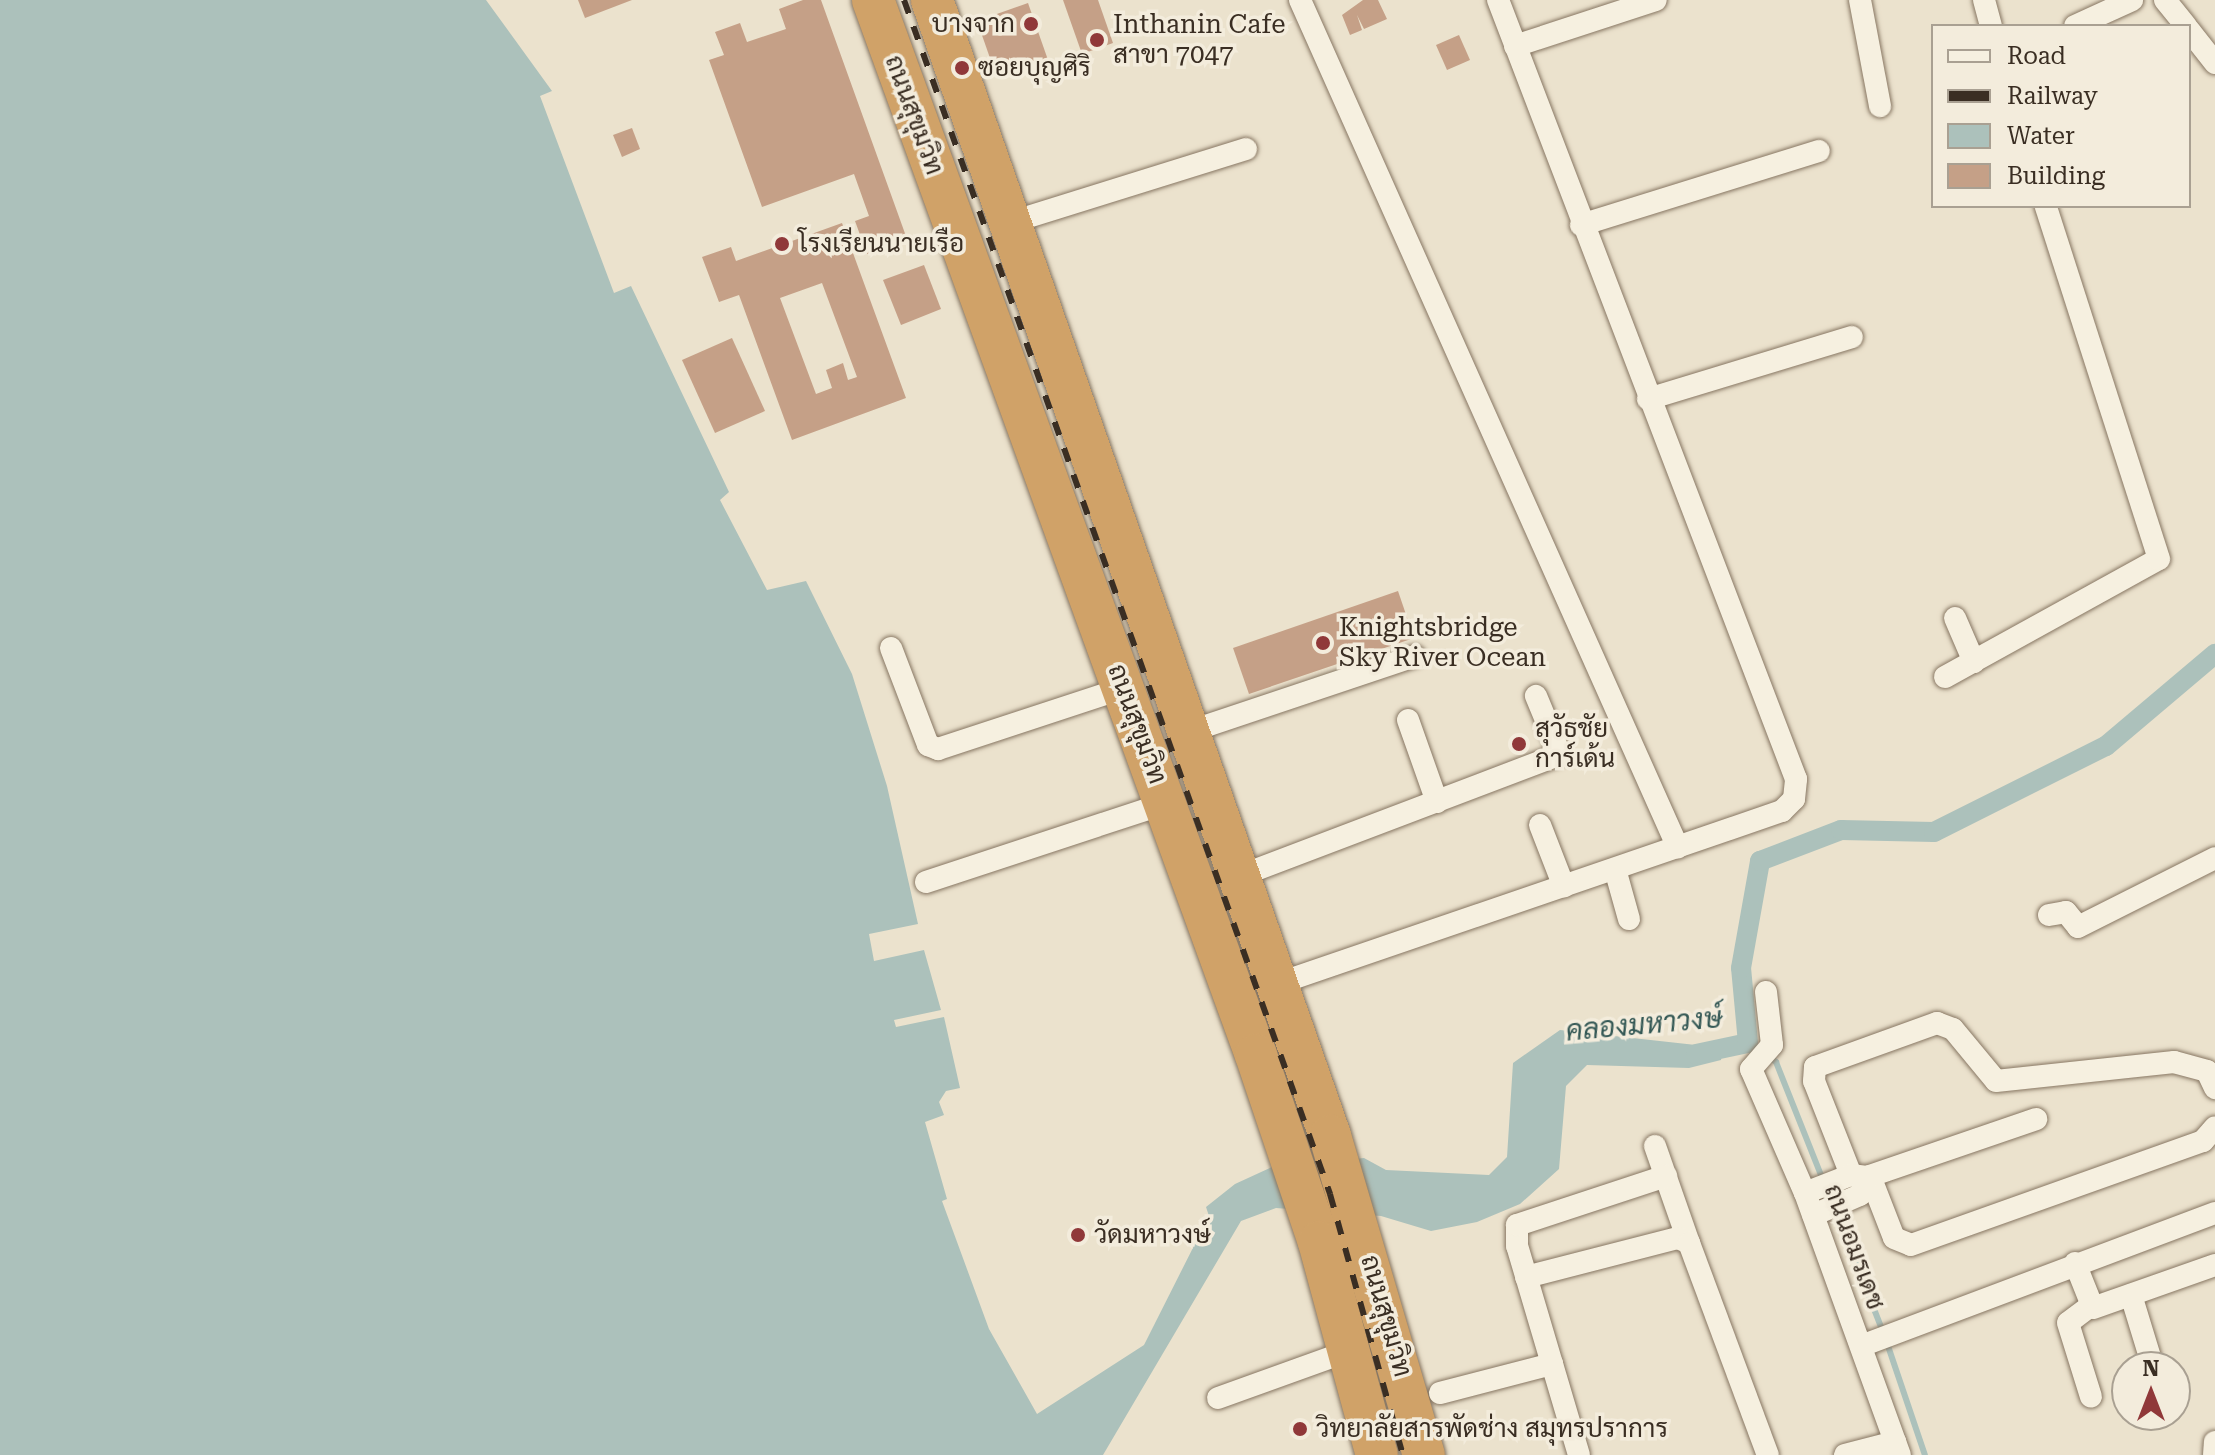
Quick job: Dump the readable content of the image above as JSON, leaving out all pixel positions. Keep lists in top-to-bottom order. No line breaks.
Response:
{"streets":{"highway":["ถนนสุขุมวิท"],"street":["ถนนอมรเดช"]},"water":["คลองมหาวงษ์"],"places":["บางจาก","Inthanin Cafe สาขา 7047","ซอยบุญศิริ","โรงเรียนนายเรือ","Knightsbridge Sky River Ocean","สุวัธชัย การ์เด้น","วัดมหาวงษ์","วิทยาลัยสารพัดช่าง สมุทรปราการ"],"legend":["Road","Railway","Water","Building"],"north":"top"}
